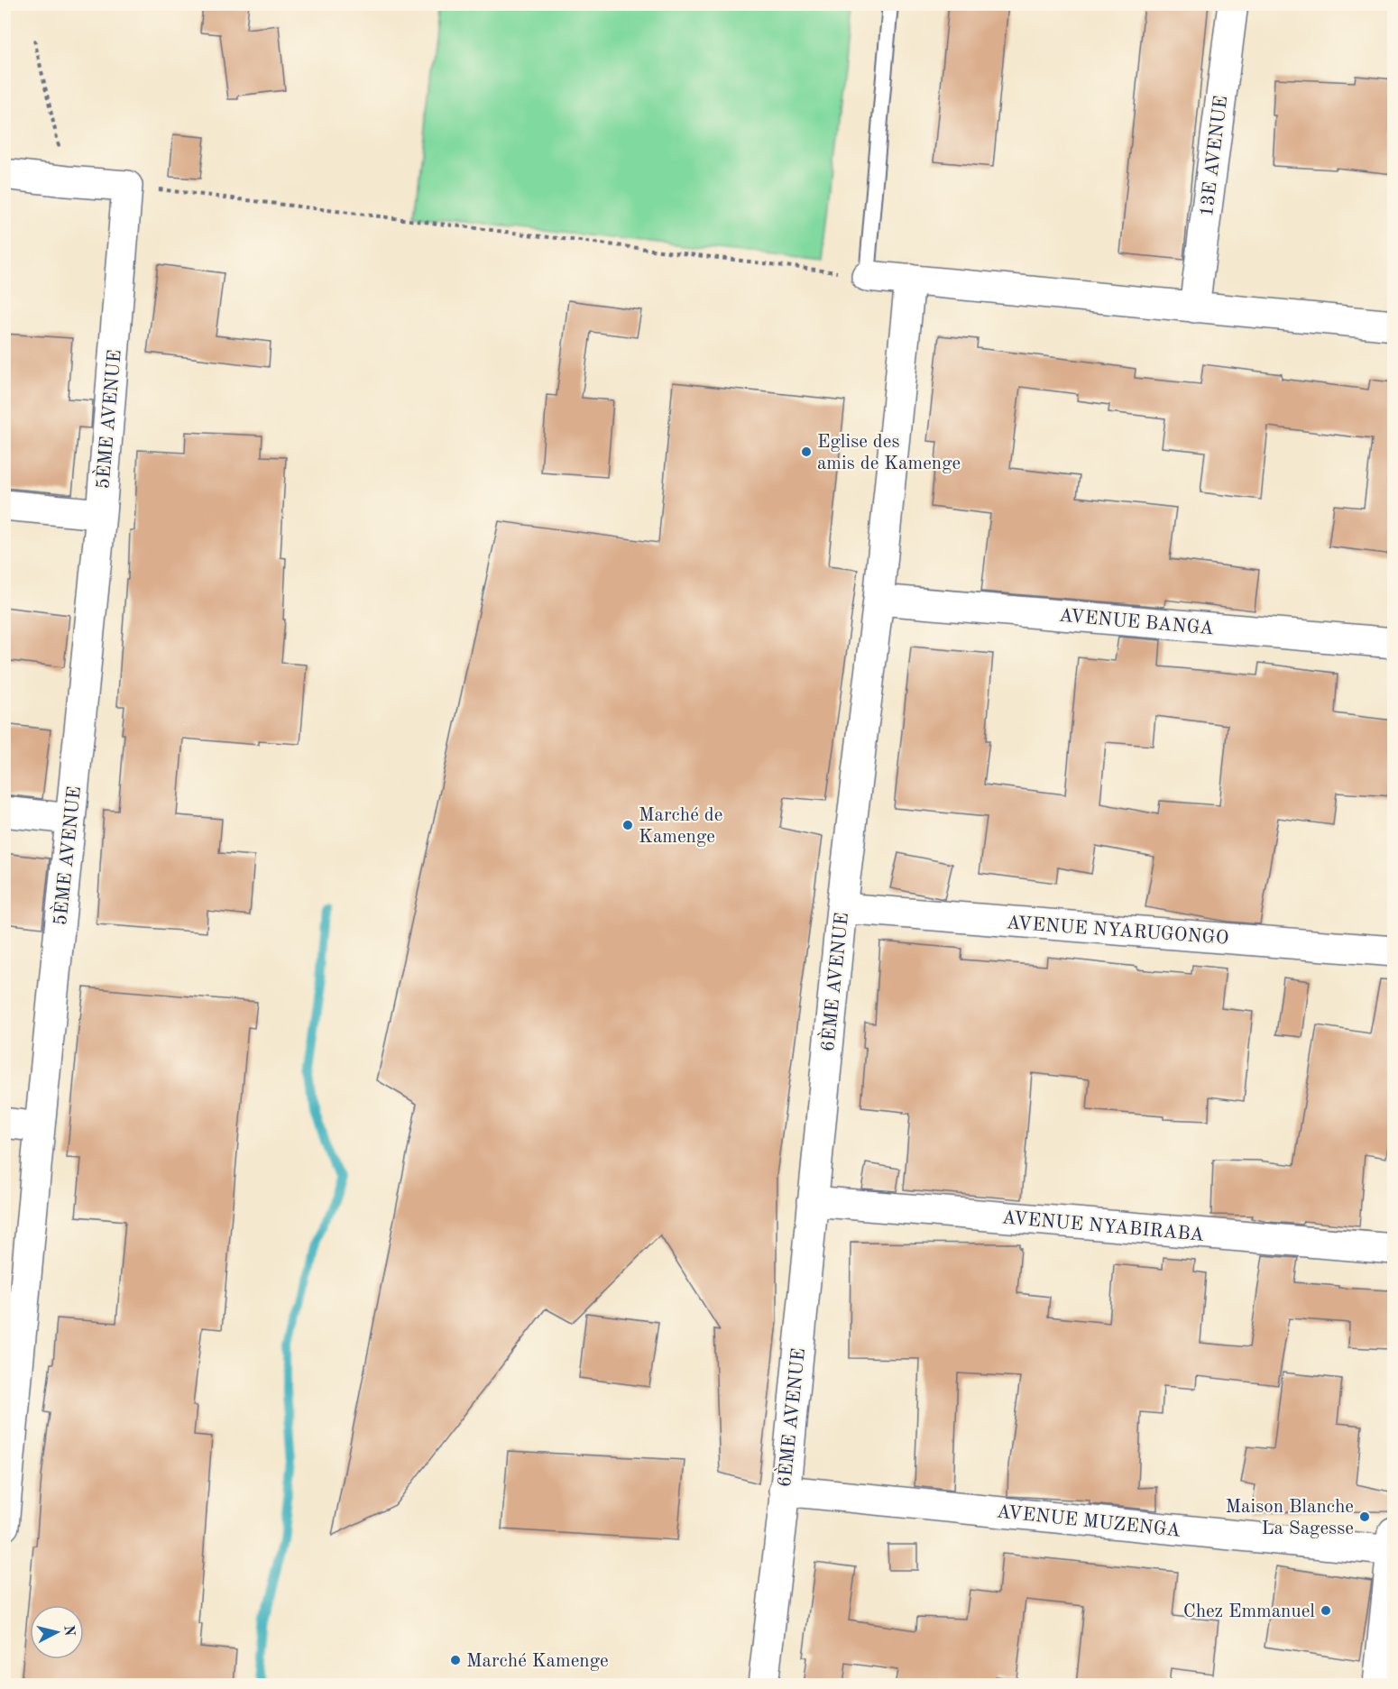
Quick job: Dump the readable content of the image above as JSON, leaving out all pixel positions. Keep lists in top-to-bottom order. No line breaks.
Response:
{"streets":{"street":["13E AVENUE","5ÈME AVENUE","AVENUE BANGA","AVENUE NYARUGONGO","6ÈME AVENUE","AVENUE NYABIRABA","AVENUE MUZENGA"]},"crossings":[["AVENUE BANGA","6ÈME AVENUE"],["AVENUE NYARUGONGO","6ÈME AVENUE"],["6ÈME AVENUE","AVENUE NYABIRABA"],["6ÈME AVENUE","AVENUE MUZENGA"]],"places":["Eglise des amis de Kamenge","Marché de Kamenge","Maison Blanche La Sagesse","Chez Emmanuel","Marché Kamenge"],"north":"right"}
